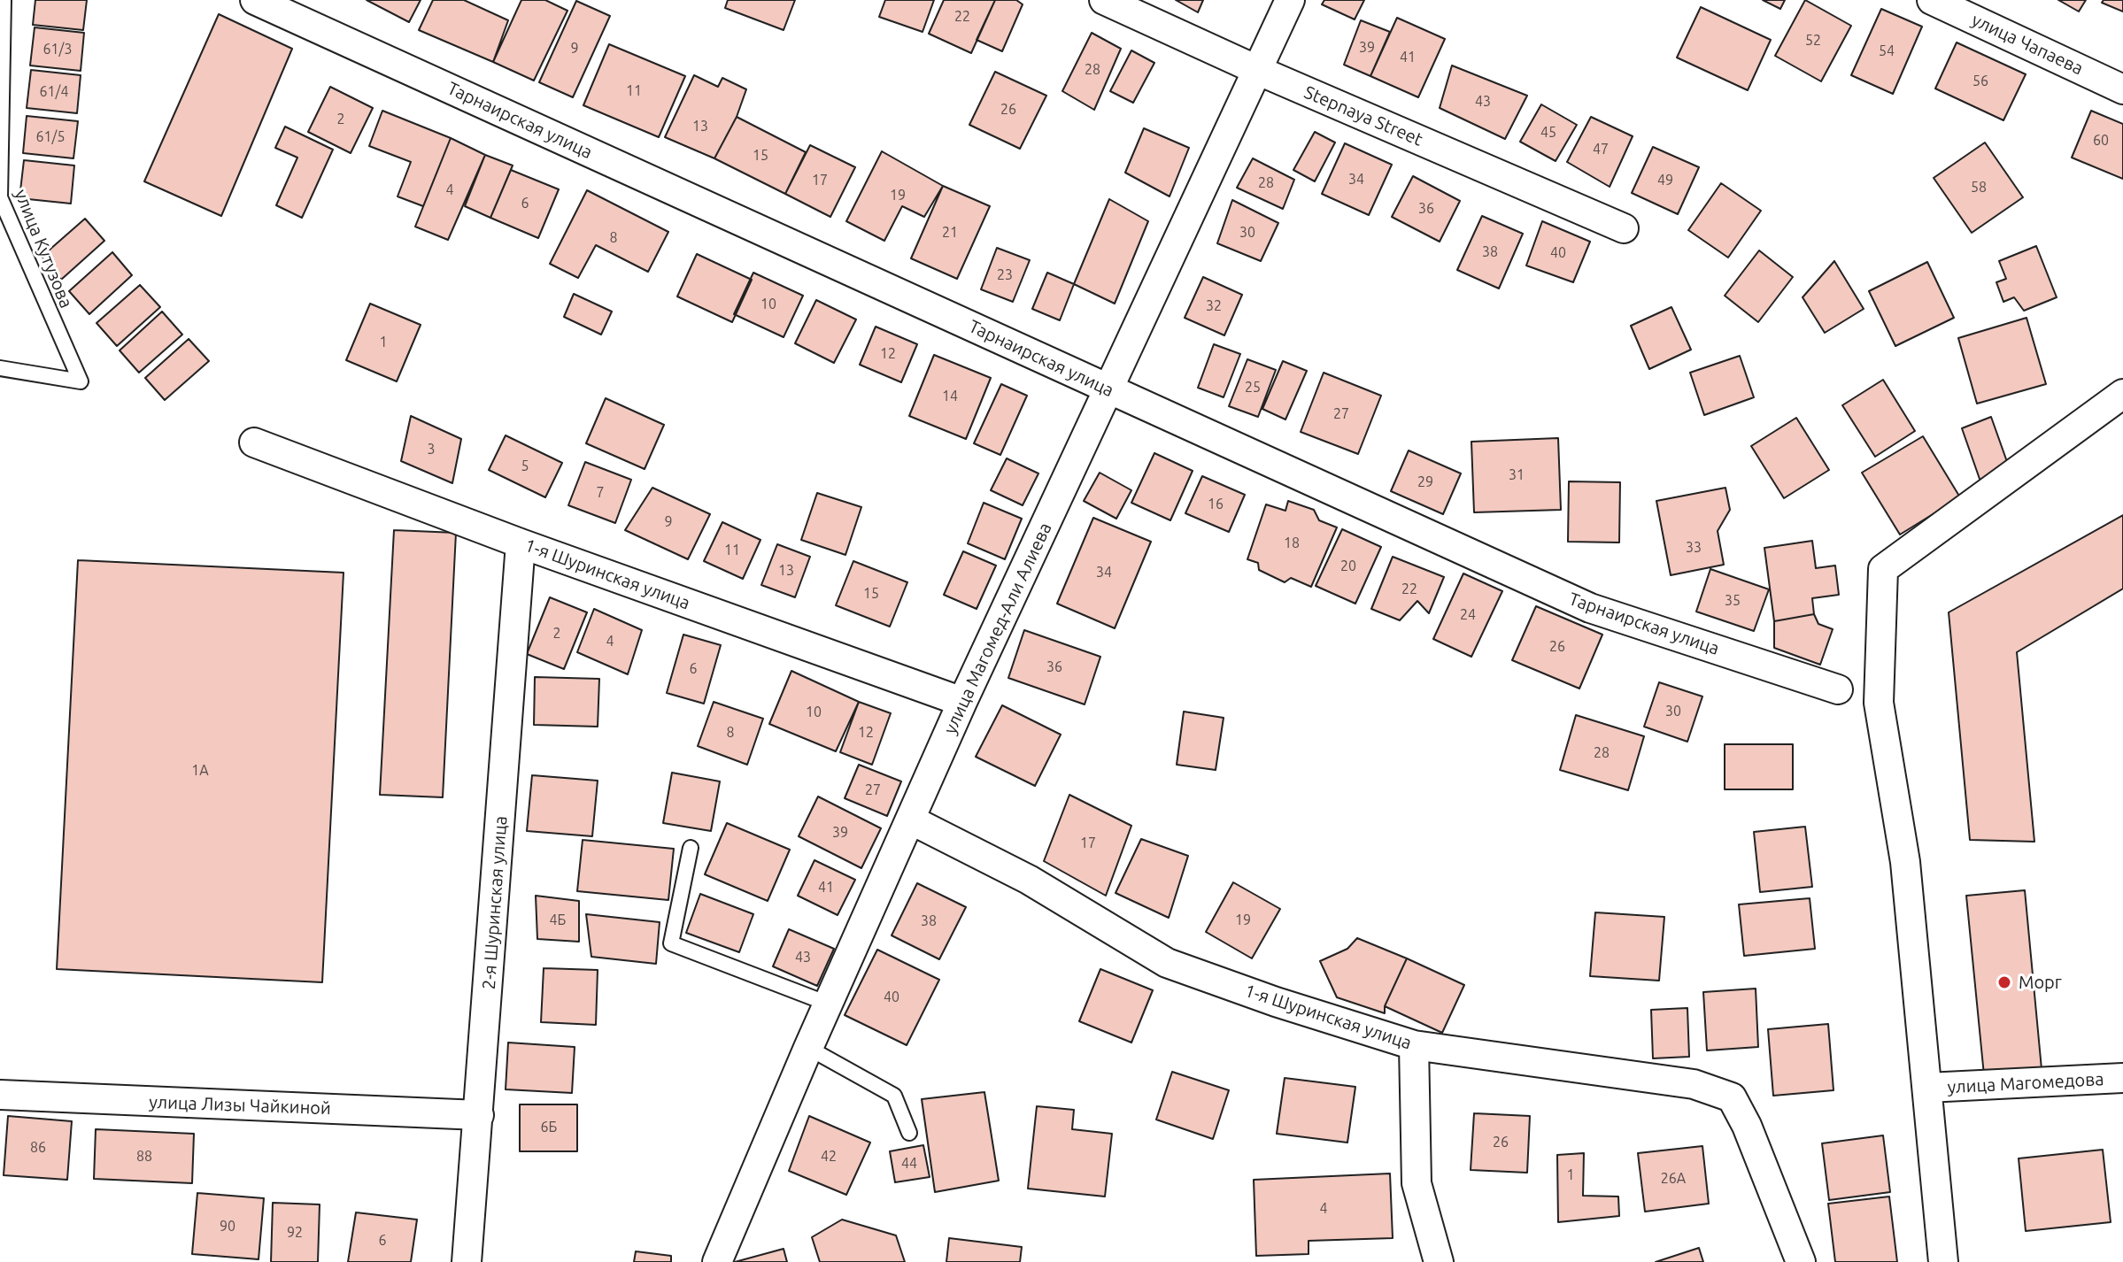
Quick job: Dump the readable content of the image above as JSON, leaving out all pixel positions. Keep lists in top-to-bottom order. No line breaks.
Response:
{"streets":{"street":["улица Чапаева","Stepnaya Street","Тарнаирская улица","1-я Шуринская улица","улица Магомед-Али Алиева","2-я Шуринская улица","улица Магомедова","улица Лизы Чайкиной"],"lane":["улица Кутузова"]},"crossings":[["Stepnaya Street","улица Магомед-Али Алиева"],["Тарнаирская улица","улица Магомед-Али Алиева"],["1-я Шуринская улица","улица Магомед-Али Алиева"],["1-я Шуринская улица","2-я Шуринская улица"],["2-я Шуринская улица","улица Лизы Чайкиной"]],"places":["Морг"],"house_numbers":["22","52","39","9","61/3","54","41","28","56","11","61/4","43","26","2","13","45","61/5","60","47","15","34","17","49","28","58","4","19","6","36","21","30","8","38","40","23","10","32","1","12","25","14","27","3","5","31","29","7","16","9","18","33","11","20","13","34","22","15","35","24","2","4","26","36","6","30","10","8","12","28","1А","27","39","17","41","4Б","19","38","43","40","6Б","26","86","88","42","44","1","26А","4","90","92","6"]}
